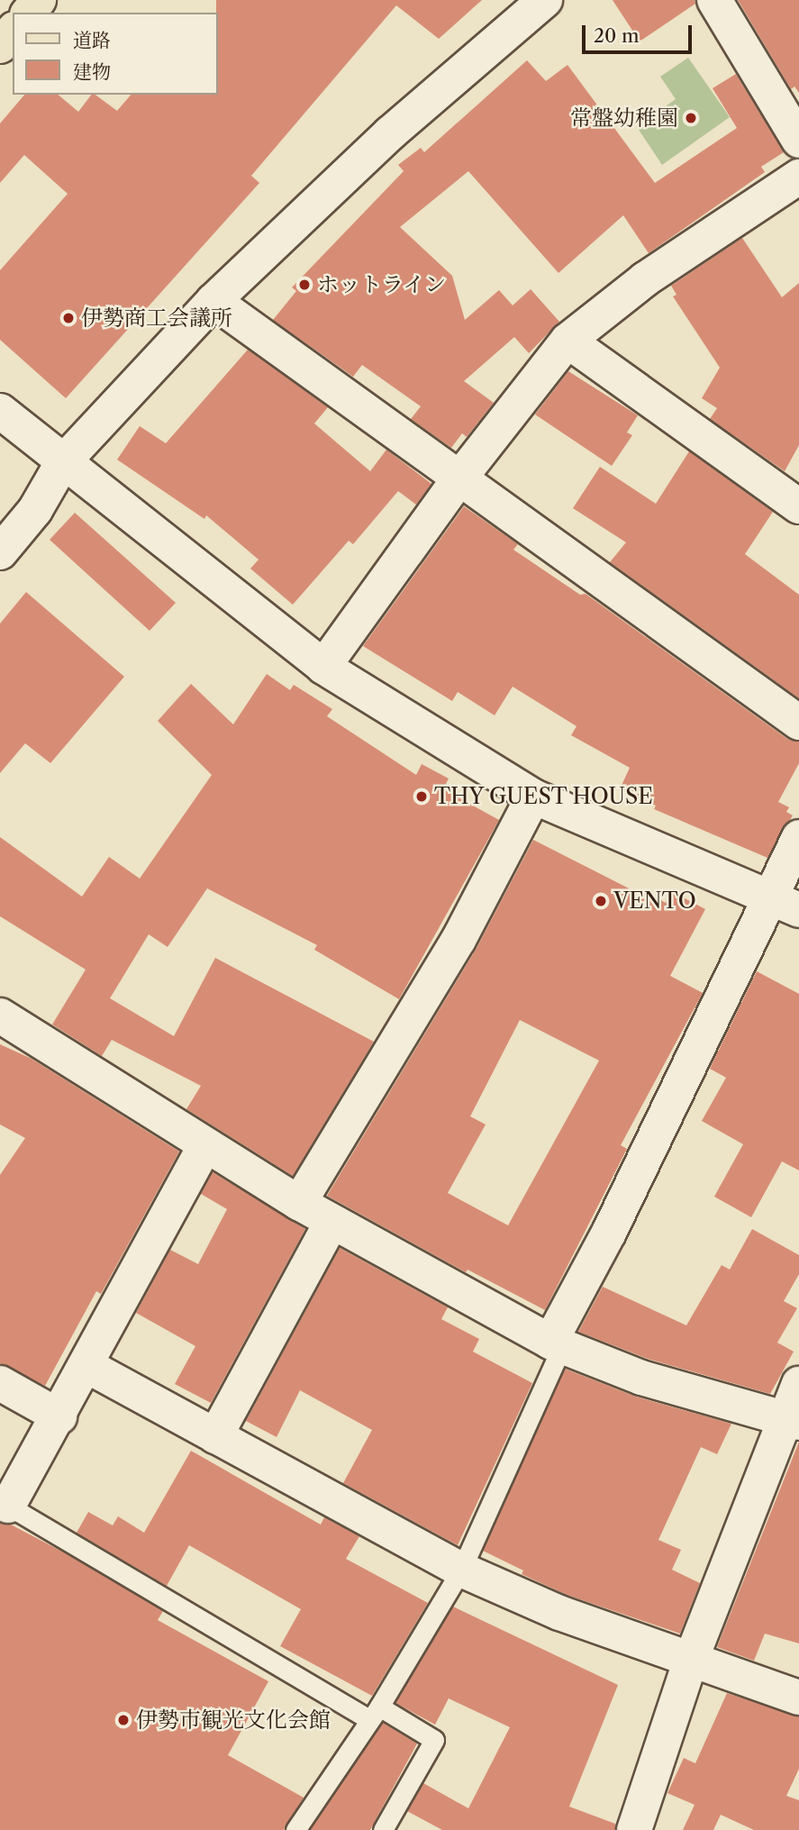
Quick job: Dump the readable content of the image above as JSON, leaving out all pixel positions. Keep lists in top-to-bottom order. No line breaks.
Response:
{"places":["常盤幼稚園","ホットライン","伊勢商工会議所","THY GUEST HOUSE","VENTO","伊勢市観光文化会館"],"legend":["道路","建物"],"scale_bar":"20 m"}
